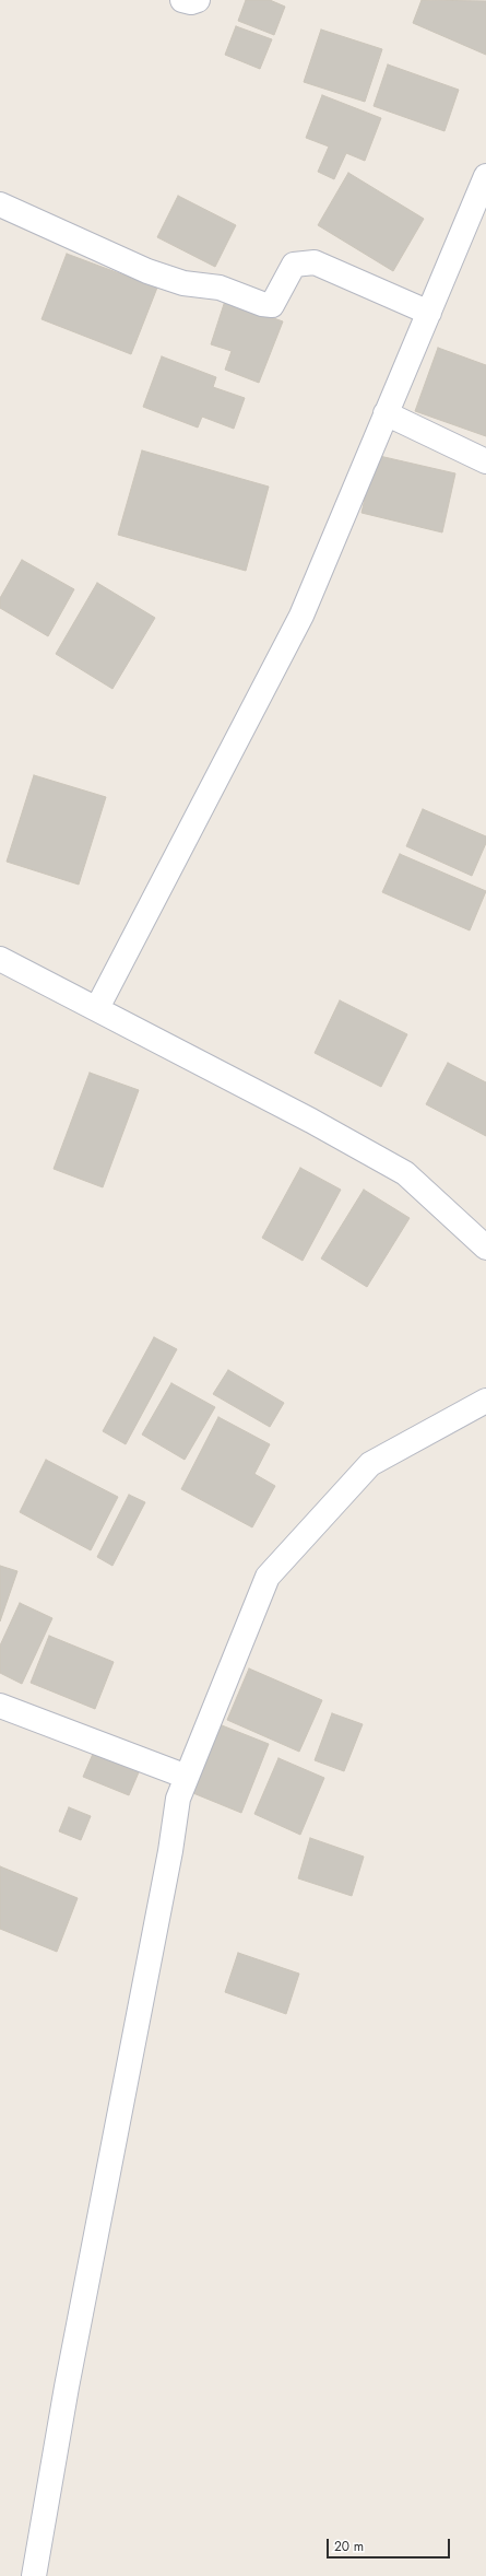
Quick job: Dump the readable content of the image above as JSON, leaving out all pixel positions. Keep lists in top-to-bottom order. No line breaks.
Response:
{"scale_bar":"20 m"}
